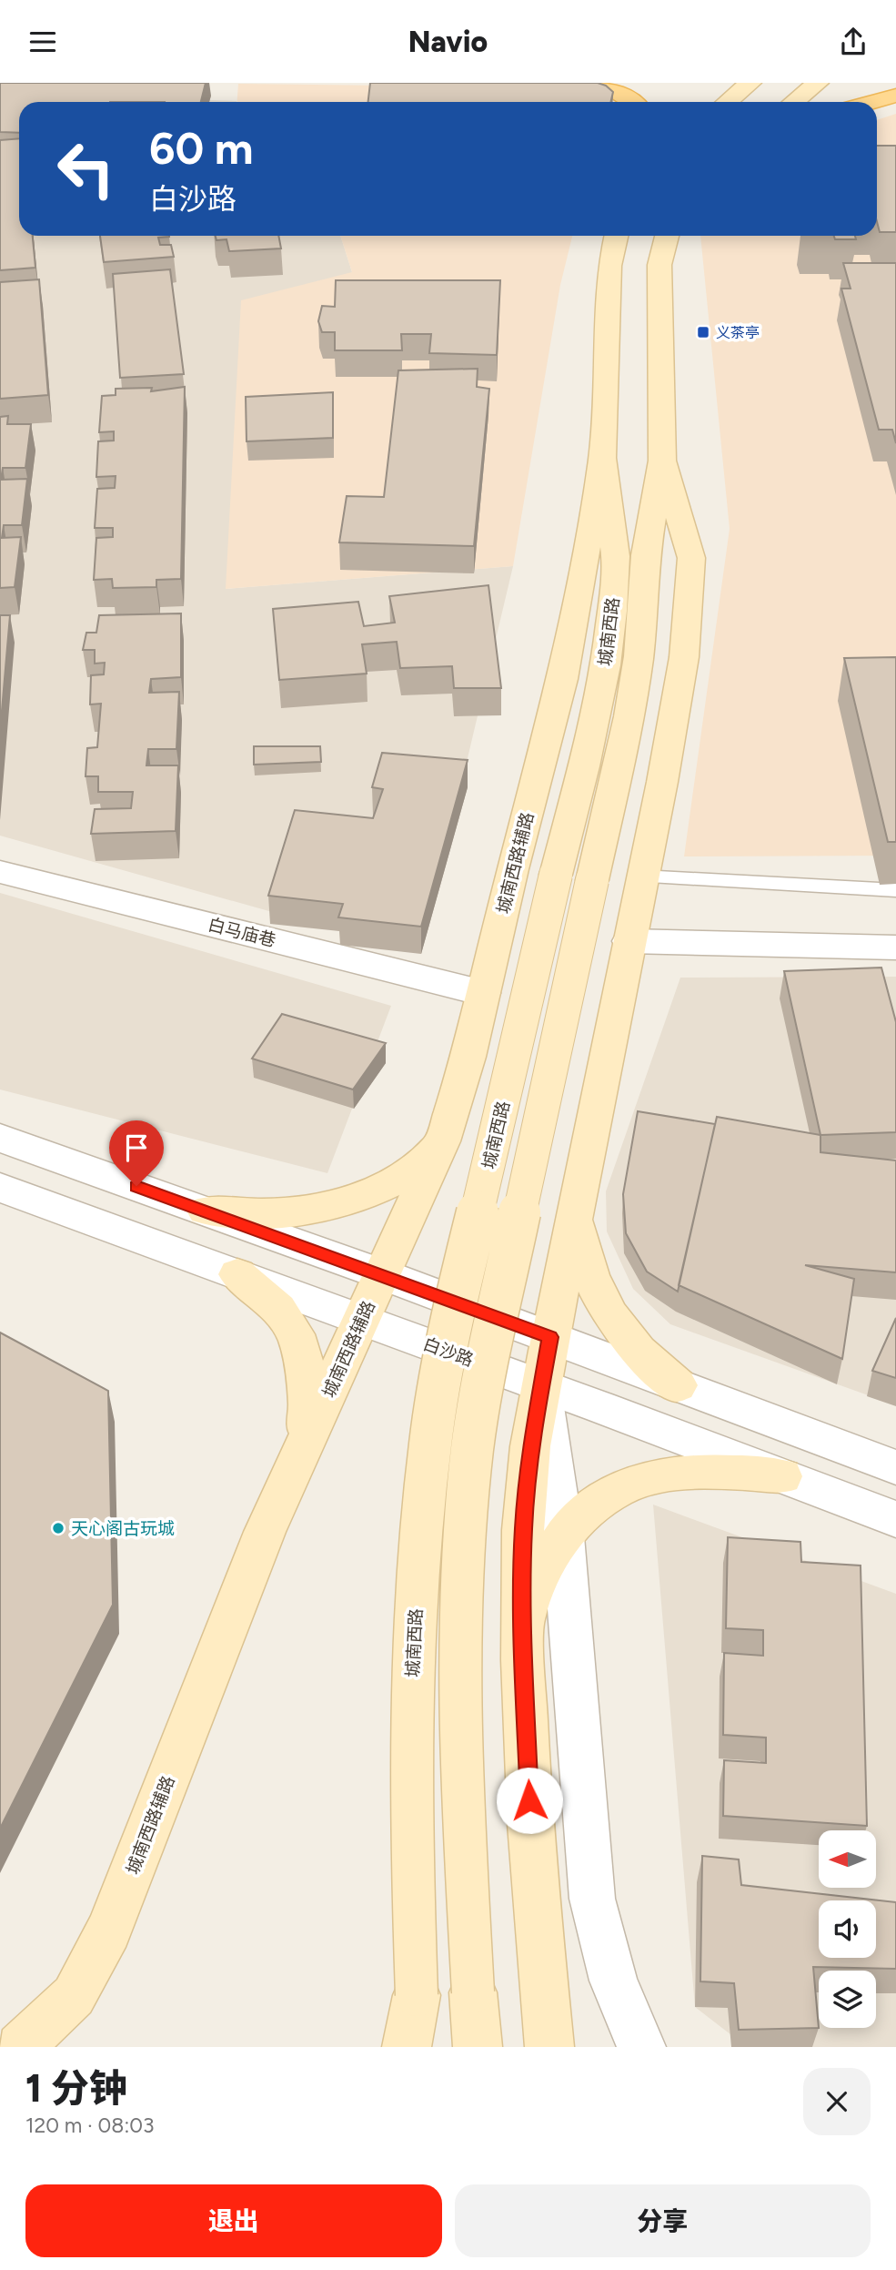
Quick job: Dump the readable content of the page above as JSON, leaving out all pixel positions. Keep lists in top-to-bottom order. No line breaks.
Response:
{"streets":{"main road":["城南西路","城南西路辅路"],"street":["白马庙巷","白沙路"]},"crossings":[["城南西路","城南西路辅路"],["城南西路辅路","白马庙巷"],["城南西路辅路","白沙路"]],"places":{"transit":["义茶亭"],"other":["天心阁古玩城"]},"north":"left","page":{"header":"Navio","turn":["60 m","白沙路"],"heading":["1 分钟","120 m · 08:03"],"buttons":["退出","分享"]}}
